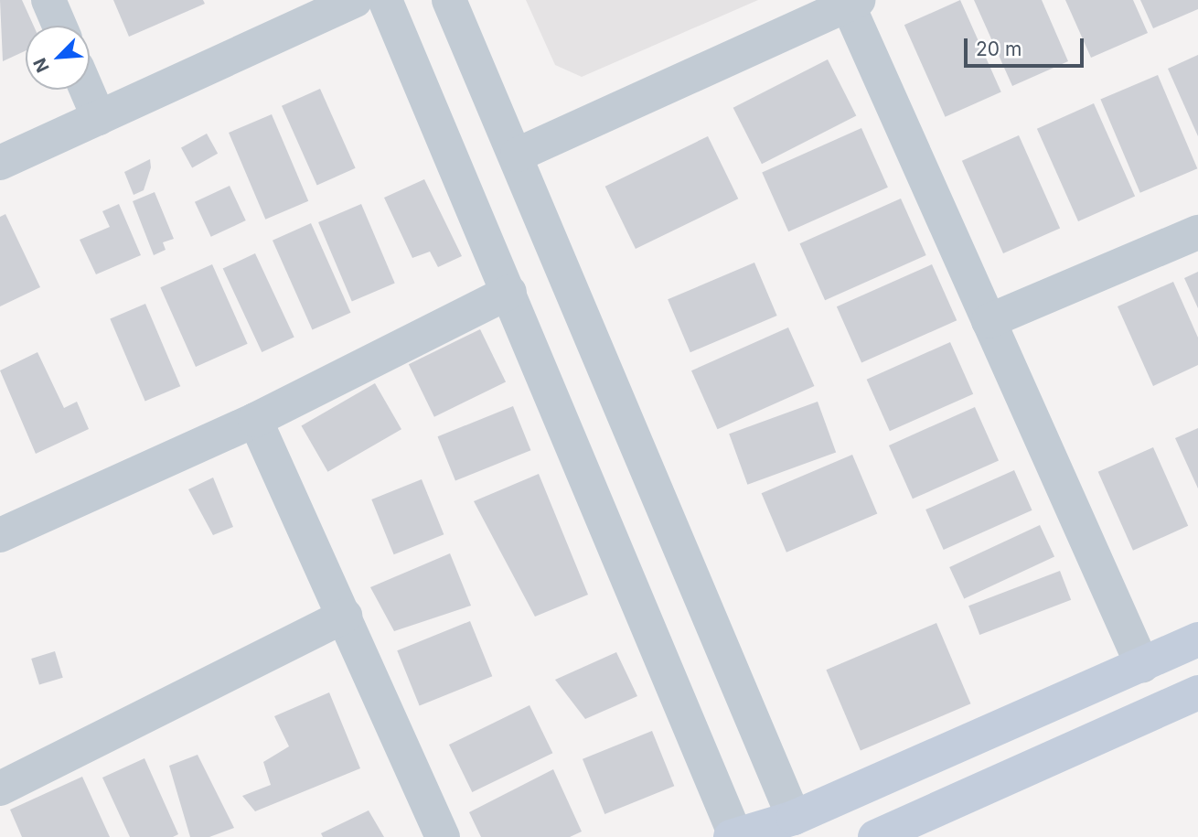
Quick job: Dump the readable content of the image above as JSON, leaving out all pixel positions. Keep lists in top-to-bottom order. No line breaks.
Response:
{"scale_bar":"20 m","north":"bottom left"}
